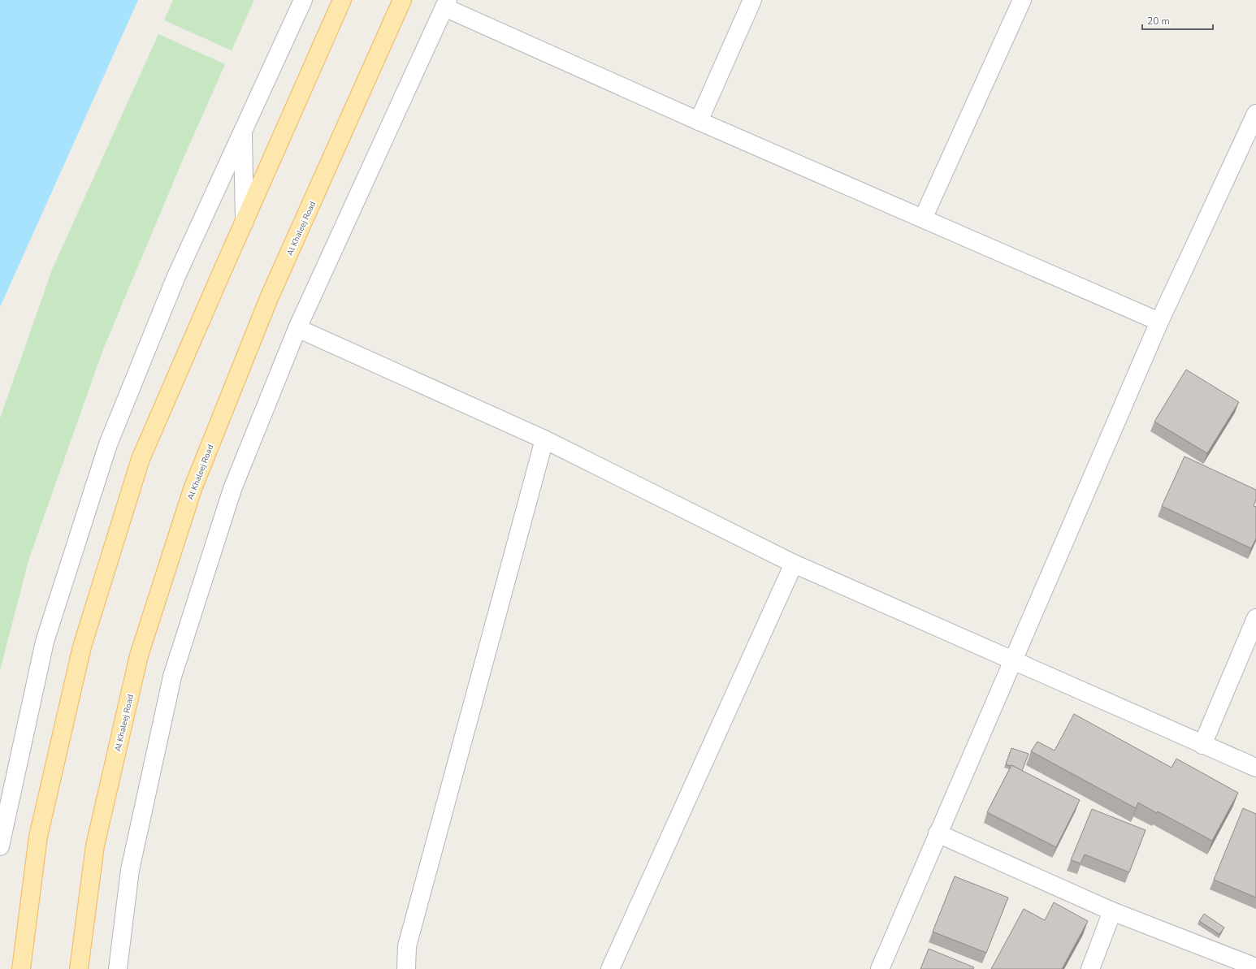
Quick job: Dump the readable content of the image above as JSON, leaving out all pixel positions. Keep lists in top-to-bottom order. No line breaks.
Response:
{"streets":{"main road":["Al Khaleej Road"]},"scale_bar":"20 m"}
